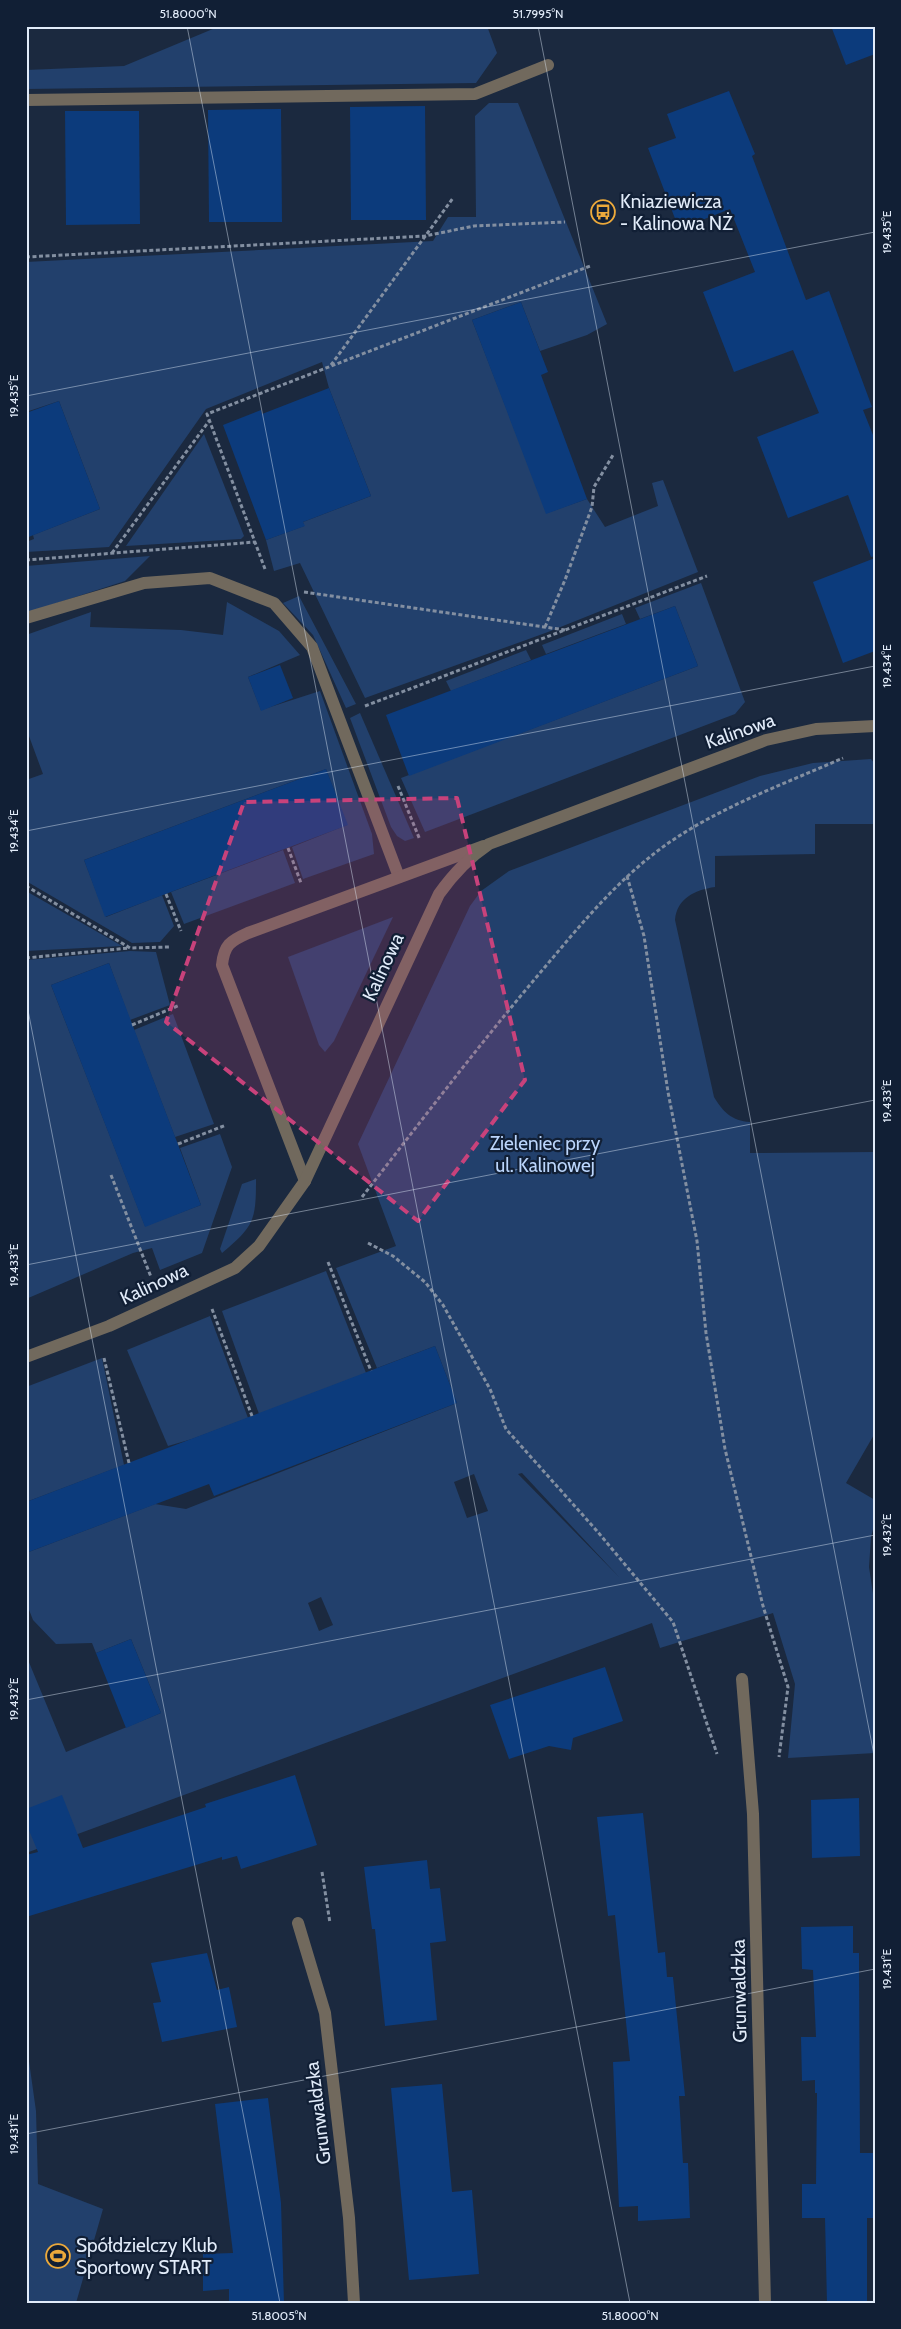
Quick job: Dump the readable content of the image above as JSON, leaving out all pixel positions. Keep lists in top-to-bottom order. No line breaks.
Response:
{"streets":{"street":["Kalinowa","Grunwaldzka"]},"parks":["Zieleniec przy ul. Kalinowej"],"places":{"bus stop":["Kniaziewicza - Kalinowa NŻ"],"sports":["Spółdzielczy Klub Sportowy START"]},"coordinates":["51.8000°N","51.7995°N","19.435°E","19.434°E","19.433°E","19.432°E","19.431°E","51.8005°N"]}
